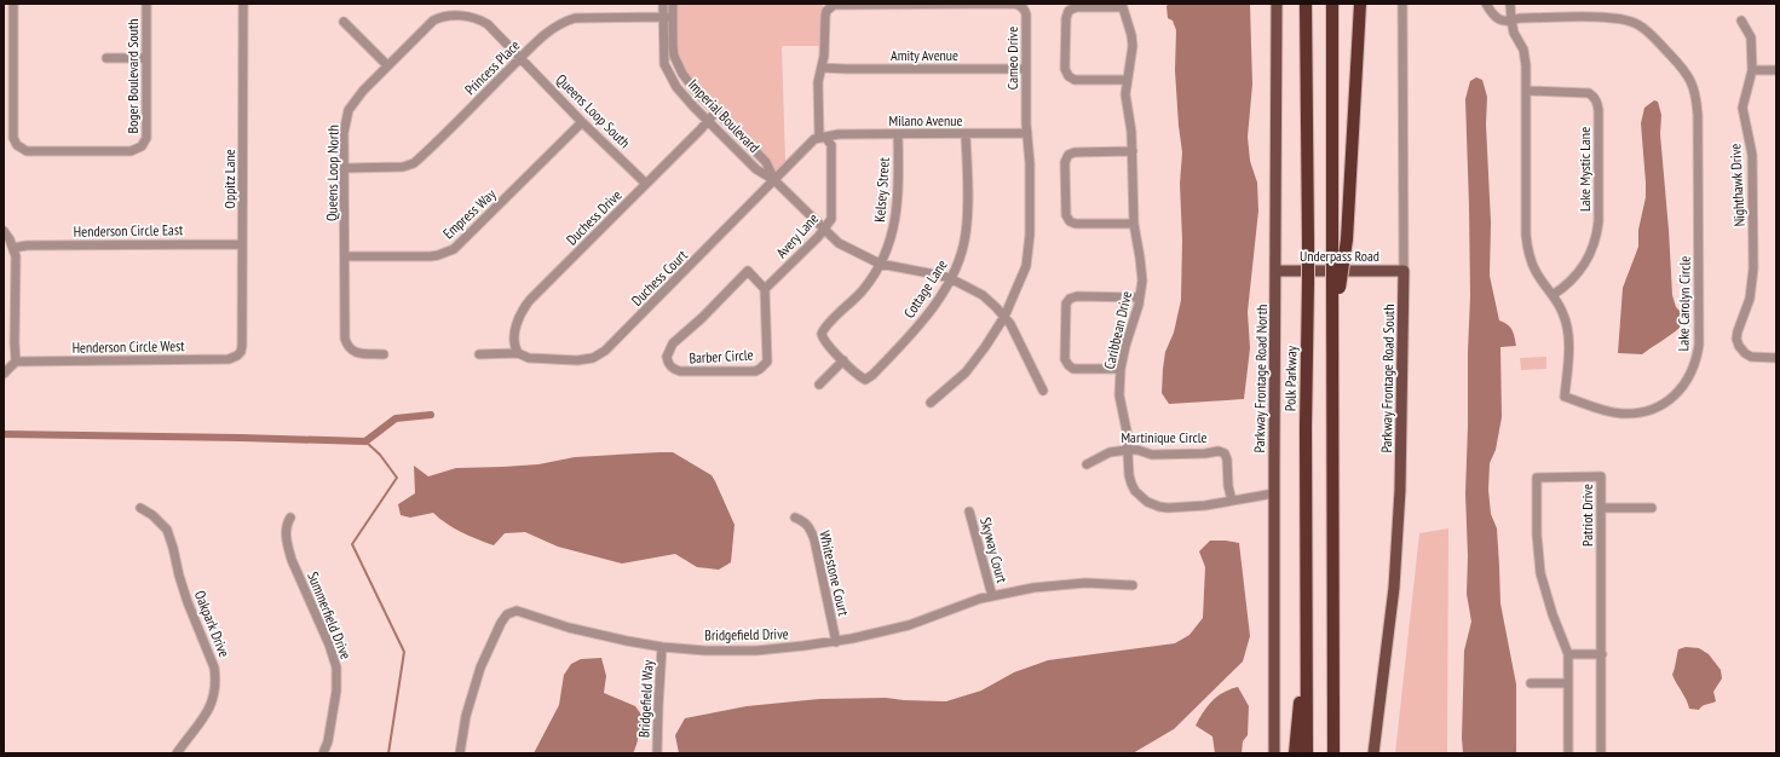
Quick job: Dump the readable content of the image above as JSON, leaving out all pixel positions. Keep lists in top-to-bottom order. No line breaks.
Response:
{"streets":{"highway":["Polk Parkway"],"main road":["Underpass Road","Parkway Frontage Road North","Parkway Frontage Road South"],"street":["Amity Avenue","Cameo Drive","Princess Place","Boger Boulevard South","Queens Loop South","Imperial Boulevard","Milano Avenue","Lake Mystic Lane","Queens Loop North","Oppitz Lane","Nighthawk Drive","Kelsey Street","Empress Way","Duchess Drive","Henderson Circle East","Avery Lane","Duchess Court","Cottage Lane","Lake Carolyn Circle","Caribbean Drive","Henderson Circle West","Barber Circle","Martinique Circle","Patriot Drive","Skyway Court","Whitestone Court","Summerfield Drive","Oakpark Drive","Bridgefield Drive","Bridgefield Way"]},"crossings":[["Amity Avenue","Cameo Drive"],["Cameo Drive","Imperial Boulevard"],["Cameo Drive","Milano Avenue"],["Cameo Drive","Avery Lane"],["Cameo Drive","Duchess Court"],["Princess Place","Queens Loop South"],["Princess Place","Imperial Boulevard"],["Princess Place","Queens Loop North"],["Queens Loop South","Queens Loop North"],["Queens Loop South","Empress Way"],["Queens Loop South","Duchess Drive"],["Imperial Boulevard","Kelsey Street"],["Imperial Boulevard","Duchess Drive"],["Imperial Boulevard","Avery Lane"],["Imperial Boulevard","Duchess Court"],["Imperial Boulevard","Cottage Lane"],["Milano Avenue","Kelsey Street"],["Milano Avenue","Avery Lane"],["Milano Avenue","Duchess Court"],["Milano Avenue","Cottage Lane"],["Lake Mystic Lane","Lake Carolyn Circle"],["Queens Loop North","Empress Way"],["Oppitz Lane","Henderson Circle East"],["Oppitz Lane","Henderson Circle West"],["Kelsey Street","Cottage Lane"],["Duchess Drive","Duchess Court"],["Avery Lane","Duchess Court"],["Avery Lane","Barber Circle"],["Underpass Road","Parkway Frontage Road North"],["Underpass Road","Parkway Frontage Road South"],["Caribbean Drive","Parkway Frontage Road North"],["Caribbean Drive","Martinique Circle"],["Skyway Court","Bridgefield Drive"],["Whitestone Court","Bridgefield Drive"],["Bridgefield Drive","Bridgefield Way"]]}
